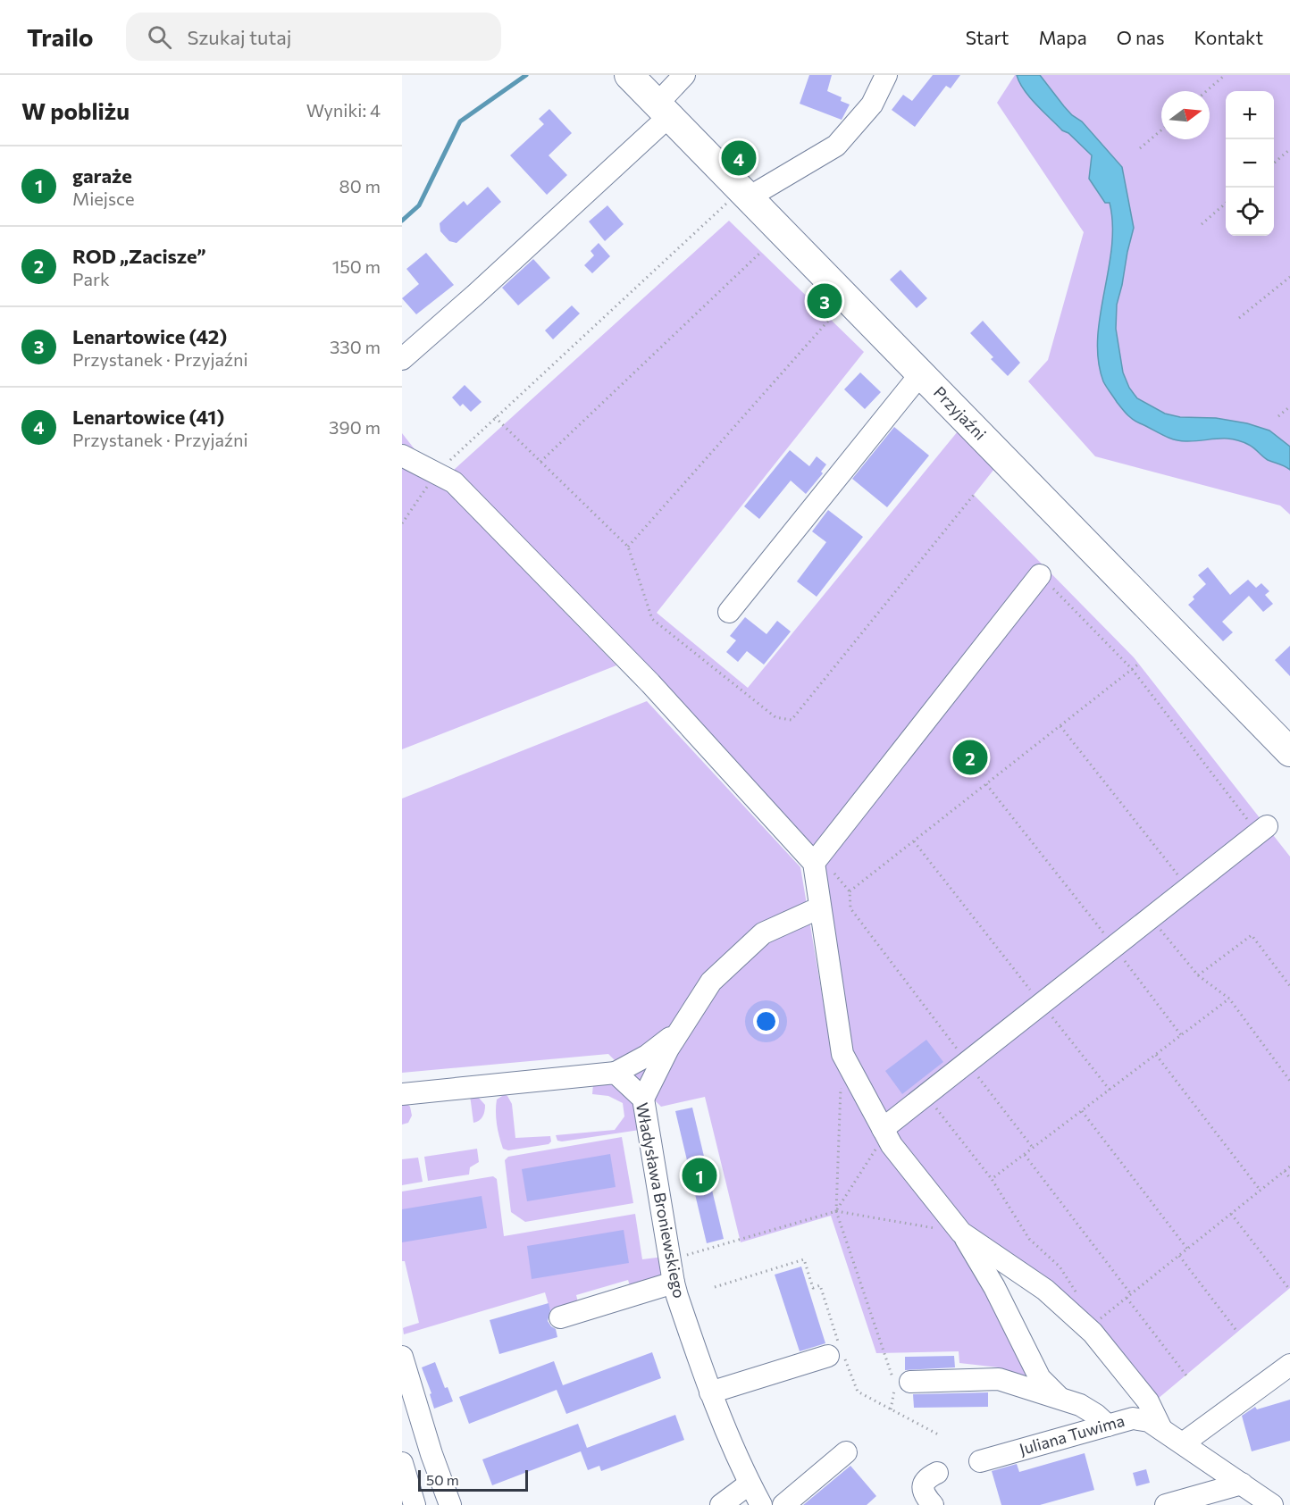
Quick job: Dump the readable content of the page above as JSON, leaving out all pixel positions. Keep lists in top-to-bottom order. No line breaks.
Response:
{"streets":{"main road":["Przyjaźni"],"street":["Władysława Broniewskiego","Juliana Tuwima"]},"scale_bar":"50 m","north":"right","page":{"header":"Trailo","search":"Szukaj tutaj","nav":["Start","Mapa","O nas","Kontakt"],"heading":["W pobliżu","Wyniki: 4"],"map_buttons":["+","−"],"pins":["4","3","2","1"],"list":[{"mark":"1","name":"garaże","note":"Miejsce","value":"80 m"},{"mark":"2","name":"ROD „Zacisze”","note":"Park","value":"150 m"},{"mark":"3","name":"Lenartowice (42)","note":"Przystanek · Przyjaźni","value":"330 m"},{"mark":"4","name":"Lenartowice (41)","note":"Przystanek · Przyjaźni","value":"390 m"}],"scale":"50 m"}}
